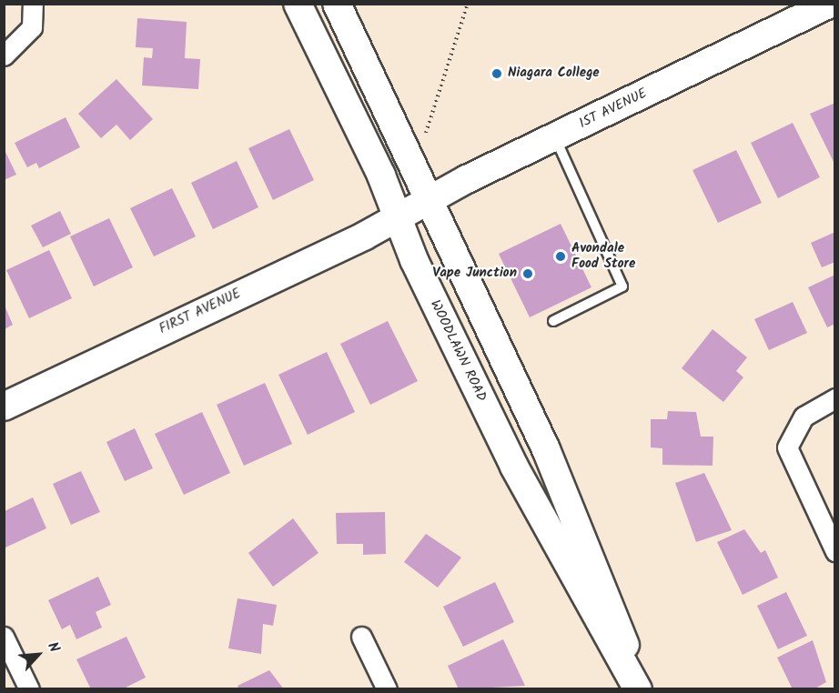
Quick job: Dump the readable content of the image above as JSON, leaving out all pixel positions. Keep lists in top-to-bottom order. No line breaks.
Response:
{"streets":{"main road":["1ST AVENUE","FIRST AVENUE","WOODLAWN ROAD"]},"crossings":[["1ST AVENUE","FIRST AVENUE"],["1ST AVENUE","WOODLAWN ROAD"],["FIRST AVENUE","WOODLAWN ROAD"]],"places":["Niagara College","Avondale Food Store","Vape Junction"],"north":"top right"}
